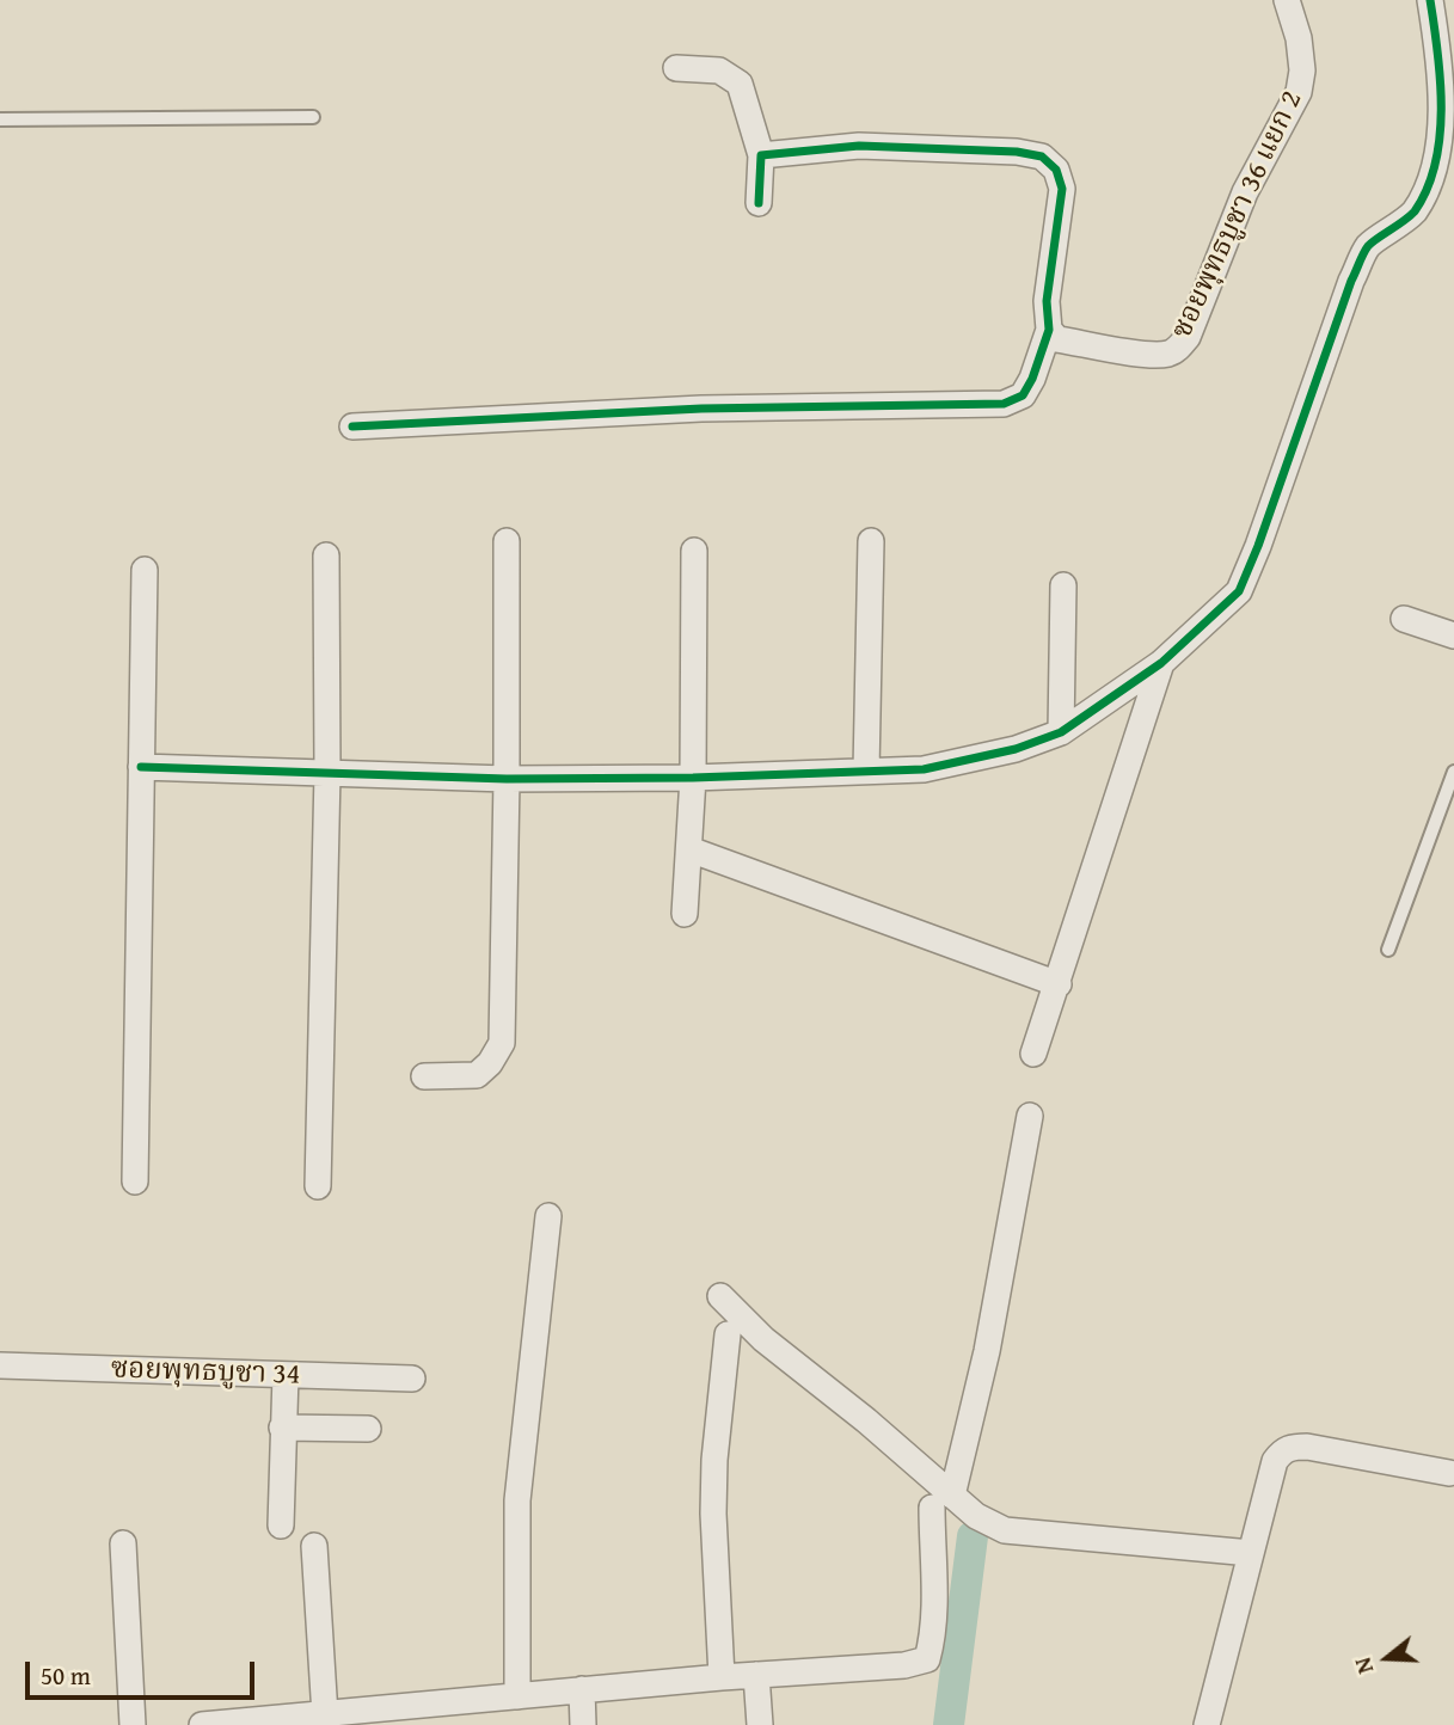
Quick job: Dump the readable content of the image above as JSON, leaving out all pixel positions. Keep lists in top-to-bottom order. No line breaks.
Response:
{"streets":{"street":["ซอยพุทธบูชา 36 แยก 2","ซอยพุทธบูชา 34"]},"scale_bar":"50 m","north":"left"}
